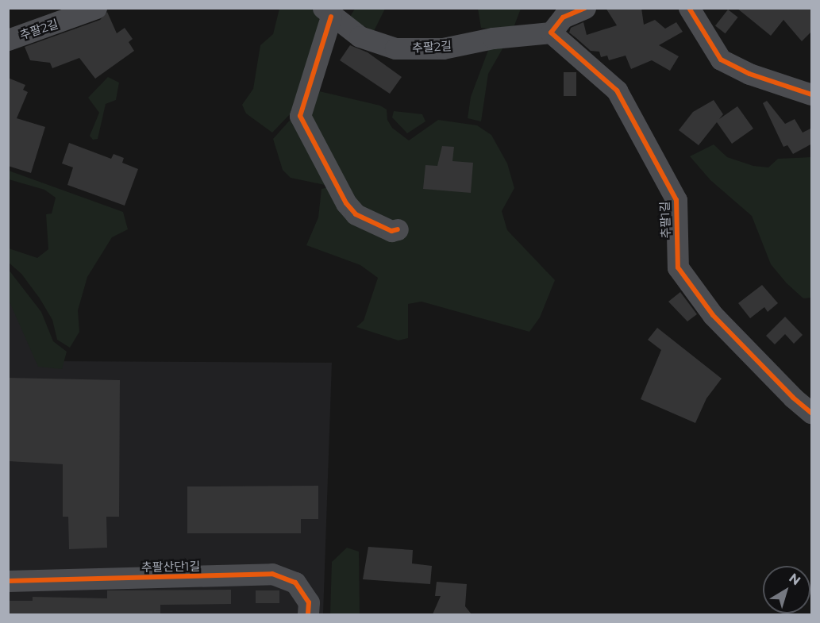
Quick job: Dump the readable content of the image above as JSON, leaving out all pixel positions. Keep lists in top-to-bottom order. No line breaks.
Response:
{"streets":{"street":["추팔2길","추팔1길","추팔산단1길"]},"crossings":[["추팔2길","추팔1길"]],"north":"top right"}
